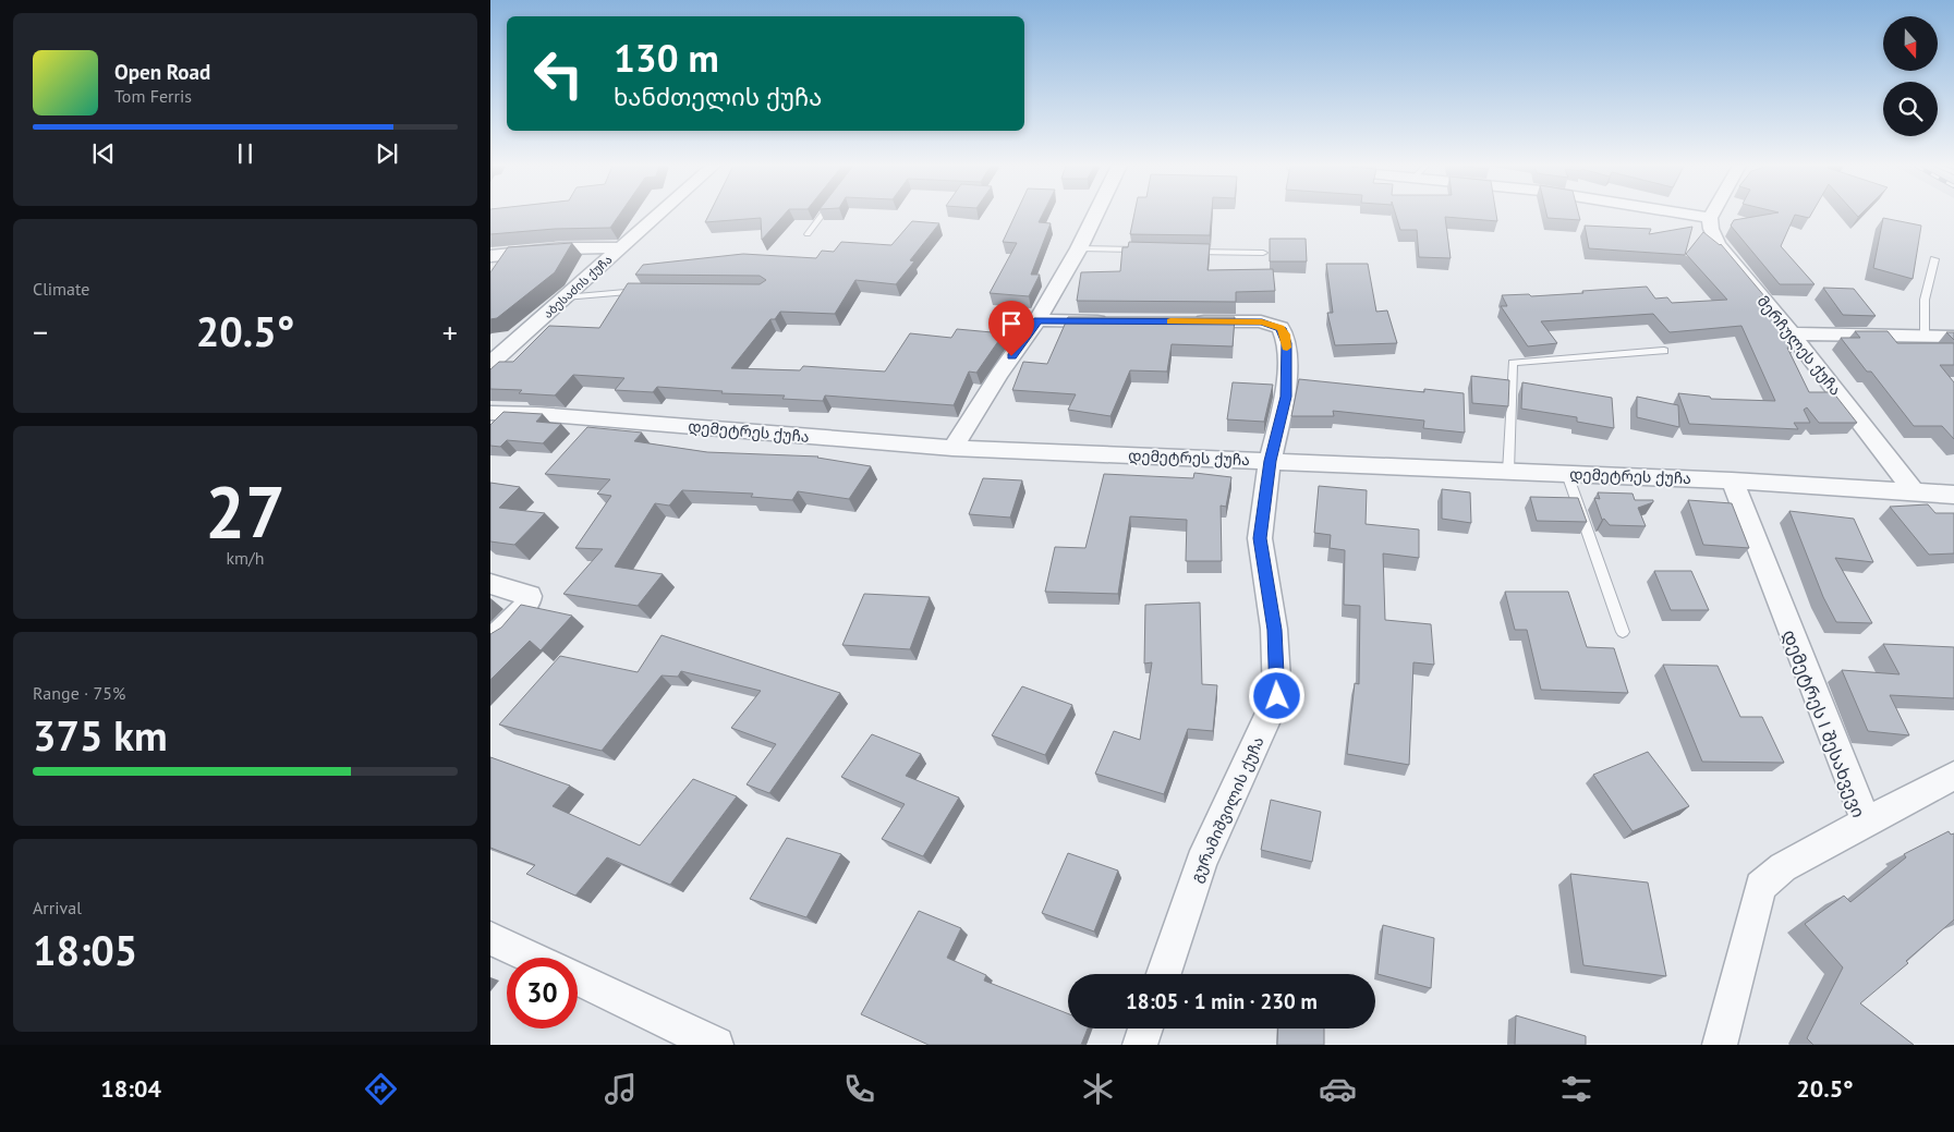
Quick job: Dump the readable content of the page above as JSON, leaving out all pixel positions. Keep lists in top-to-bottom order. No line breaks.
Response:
{"streets":{"street":["აბესაძის ქუჩა","მერჩულეს ქუჩა","დემეტრეს ქუჩა","დემეტრეს I შესახვევი","გურამიშვილის ქუჩა"]},"crossings":[["მერჩულეს ქუჩა","დემეტრეს ქუჩა"],["დემეტრეს ქუჩა","დემეტრეს I შესახვევი"],["დემეტრეს ქუჩა","გურამიშვილის ქუჩა"]],"north":"bottom","page":{"turn":["130 m","ხანძთელის ქუჩა"],"song":["Open Road","Tom Ferris"],"tile":["Climate",["27","km/h"],["Range · 75%","375 km"],["Arrival","18:05"]],"heat":["−","20.5°","+"],"limit":"30","trip":"18:05 · 1 min · 230 m","tabs":["18:04","20.5°"]}}
